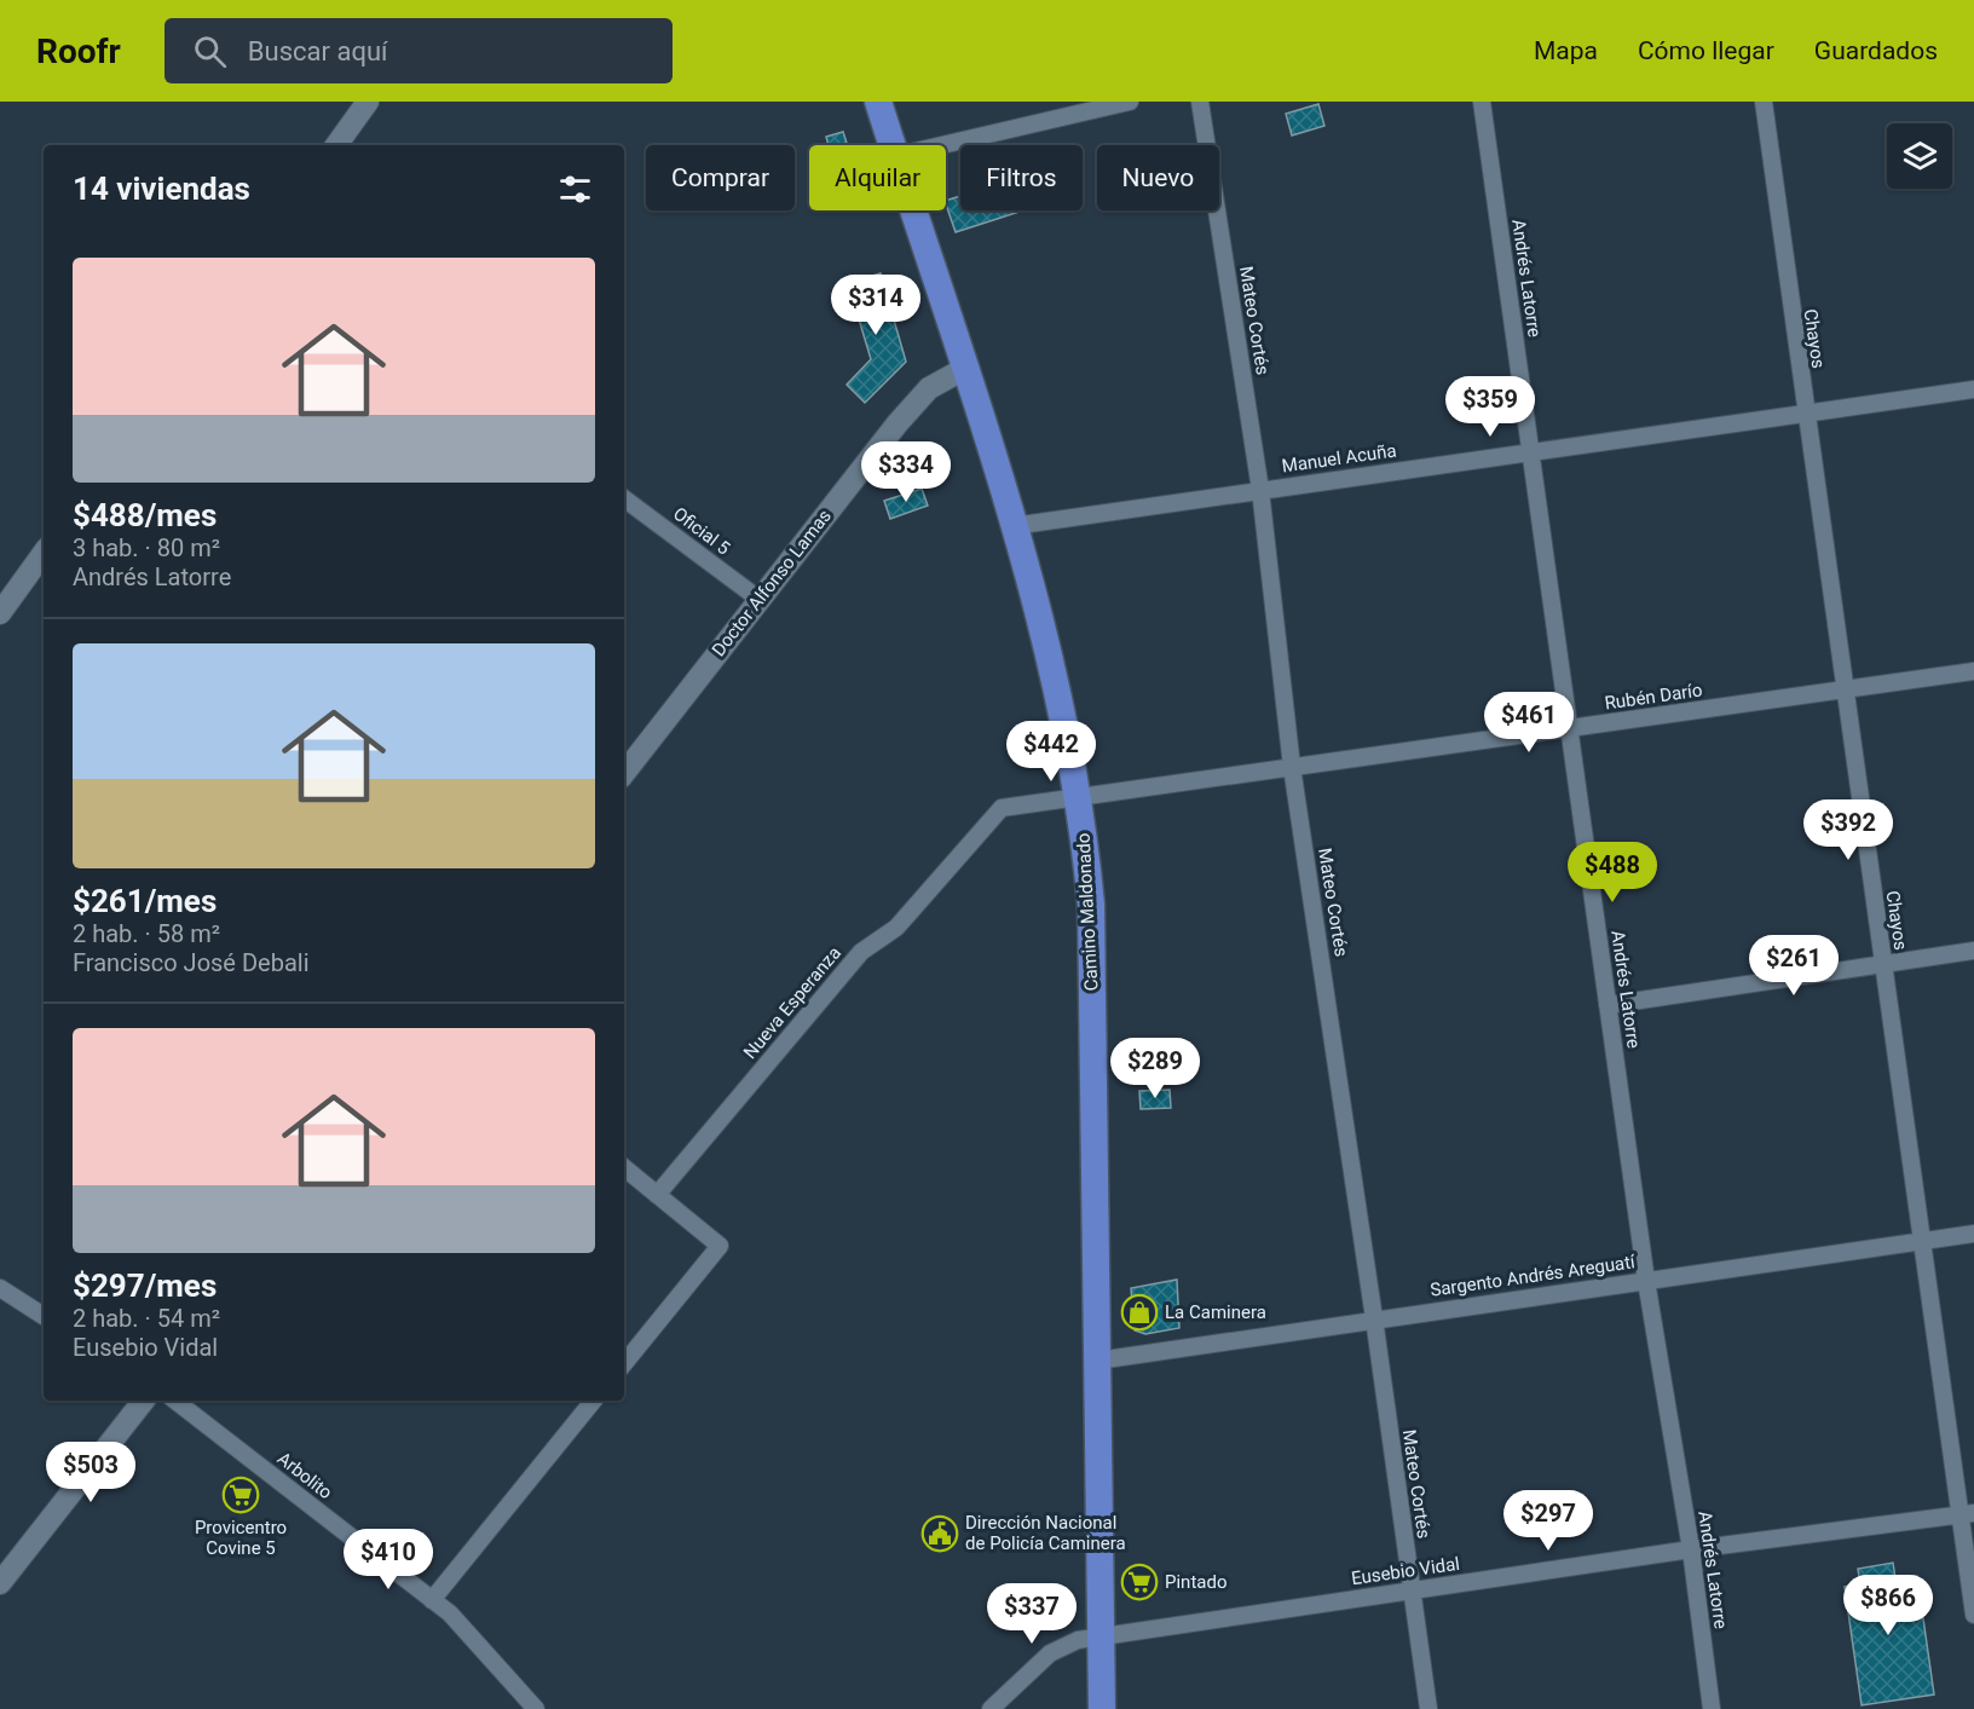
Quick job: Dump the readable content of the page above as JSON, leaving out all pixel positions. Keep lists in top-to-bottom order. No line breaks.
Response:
{"streets":{"main road":["Camino Maldonado"],"street":["Andrés Latorre","Mateo Cortés","Chayos","Manuel Acuña","Oficial 5","Doctor Alfonso Lamas","Rubén Darío","Nueva Esperanza","Sargento Andrés Areguatí","Arbolito","Eusebio Vidal"]},"crossings":[["Andrés Latorre","Manuel Acuña"],["Andrés Latorre","Rubén Darío"],["Andrés Latorre","Sargento Andrés Areguatí"],["Andrés Latorre","Eusebio Vidal"],["Mateo Cortés","Manuel Acuña"],["Mateo Cortés","Rubén Darío"],["Mateo Cortés","Sargento Andrés Areguatí"],["Mateo Cortés","Eusebio Vidal"],["Chayos","Manuel Acuña"],["Chayos","Rubén Darío"],["Chayos","Sargento Andrés Areguatí"],["Chayos","Eusebio Vidal"],["Manuel Acuña","Camino Maldonado"],["Oficial 5","Doctor Alfonso Lamas"],["Doctor Alfonso Lamas","Camino Maldonado"],["Rubén Darío","Camino Maldonado"],["Rubén Darío","Nueva Esperanza"],["Camino Maldonado","Nueva Esperanza"],["Camino Maldonado","Sargento Andrés Areguatí"],["Camino Maldonado","Eusebio Vidal"]],"places":{"shop":["La Caminera"],"supermarket":["Provicentro Covine 5","Pintado"],"public building":["Dirección Nacional de Policía Caminera"]},"page":{"header":"Roofr","search":"Buscar aquí","nav":["Mapa","Cómo llegar","Guardados"],"chip":["Comprar","Alquilar","Filtros","Nuevo"],"heading":"14 viviendas","list":[{"name":"$488/mes","note":"3 hab. · 80 m² · Andrés Latorre"},{"name":"$261/mes","note":"2 hab. · 58 m² · Francisco José Debali"},{"name":"$297/mes","note":"2 hab. · 54 m² · Eusebio Vidal"}],"price":["$314","$359","$334","$461","$442","$392","$488","$261","$289","$503","$297","$410","$866","$337"]}}
